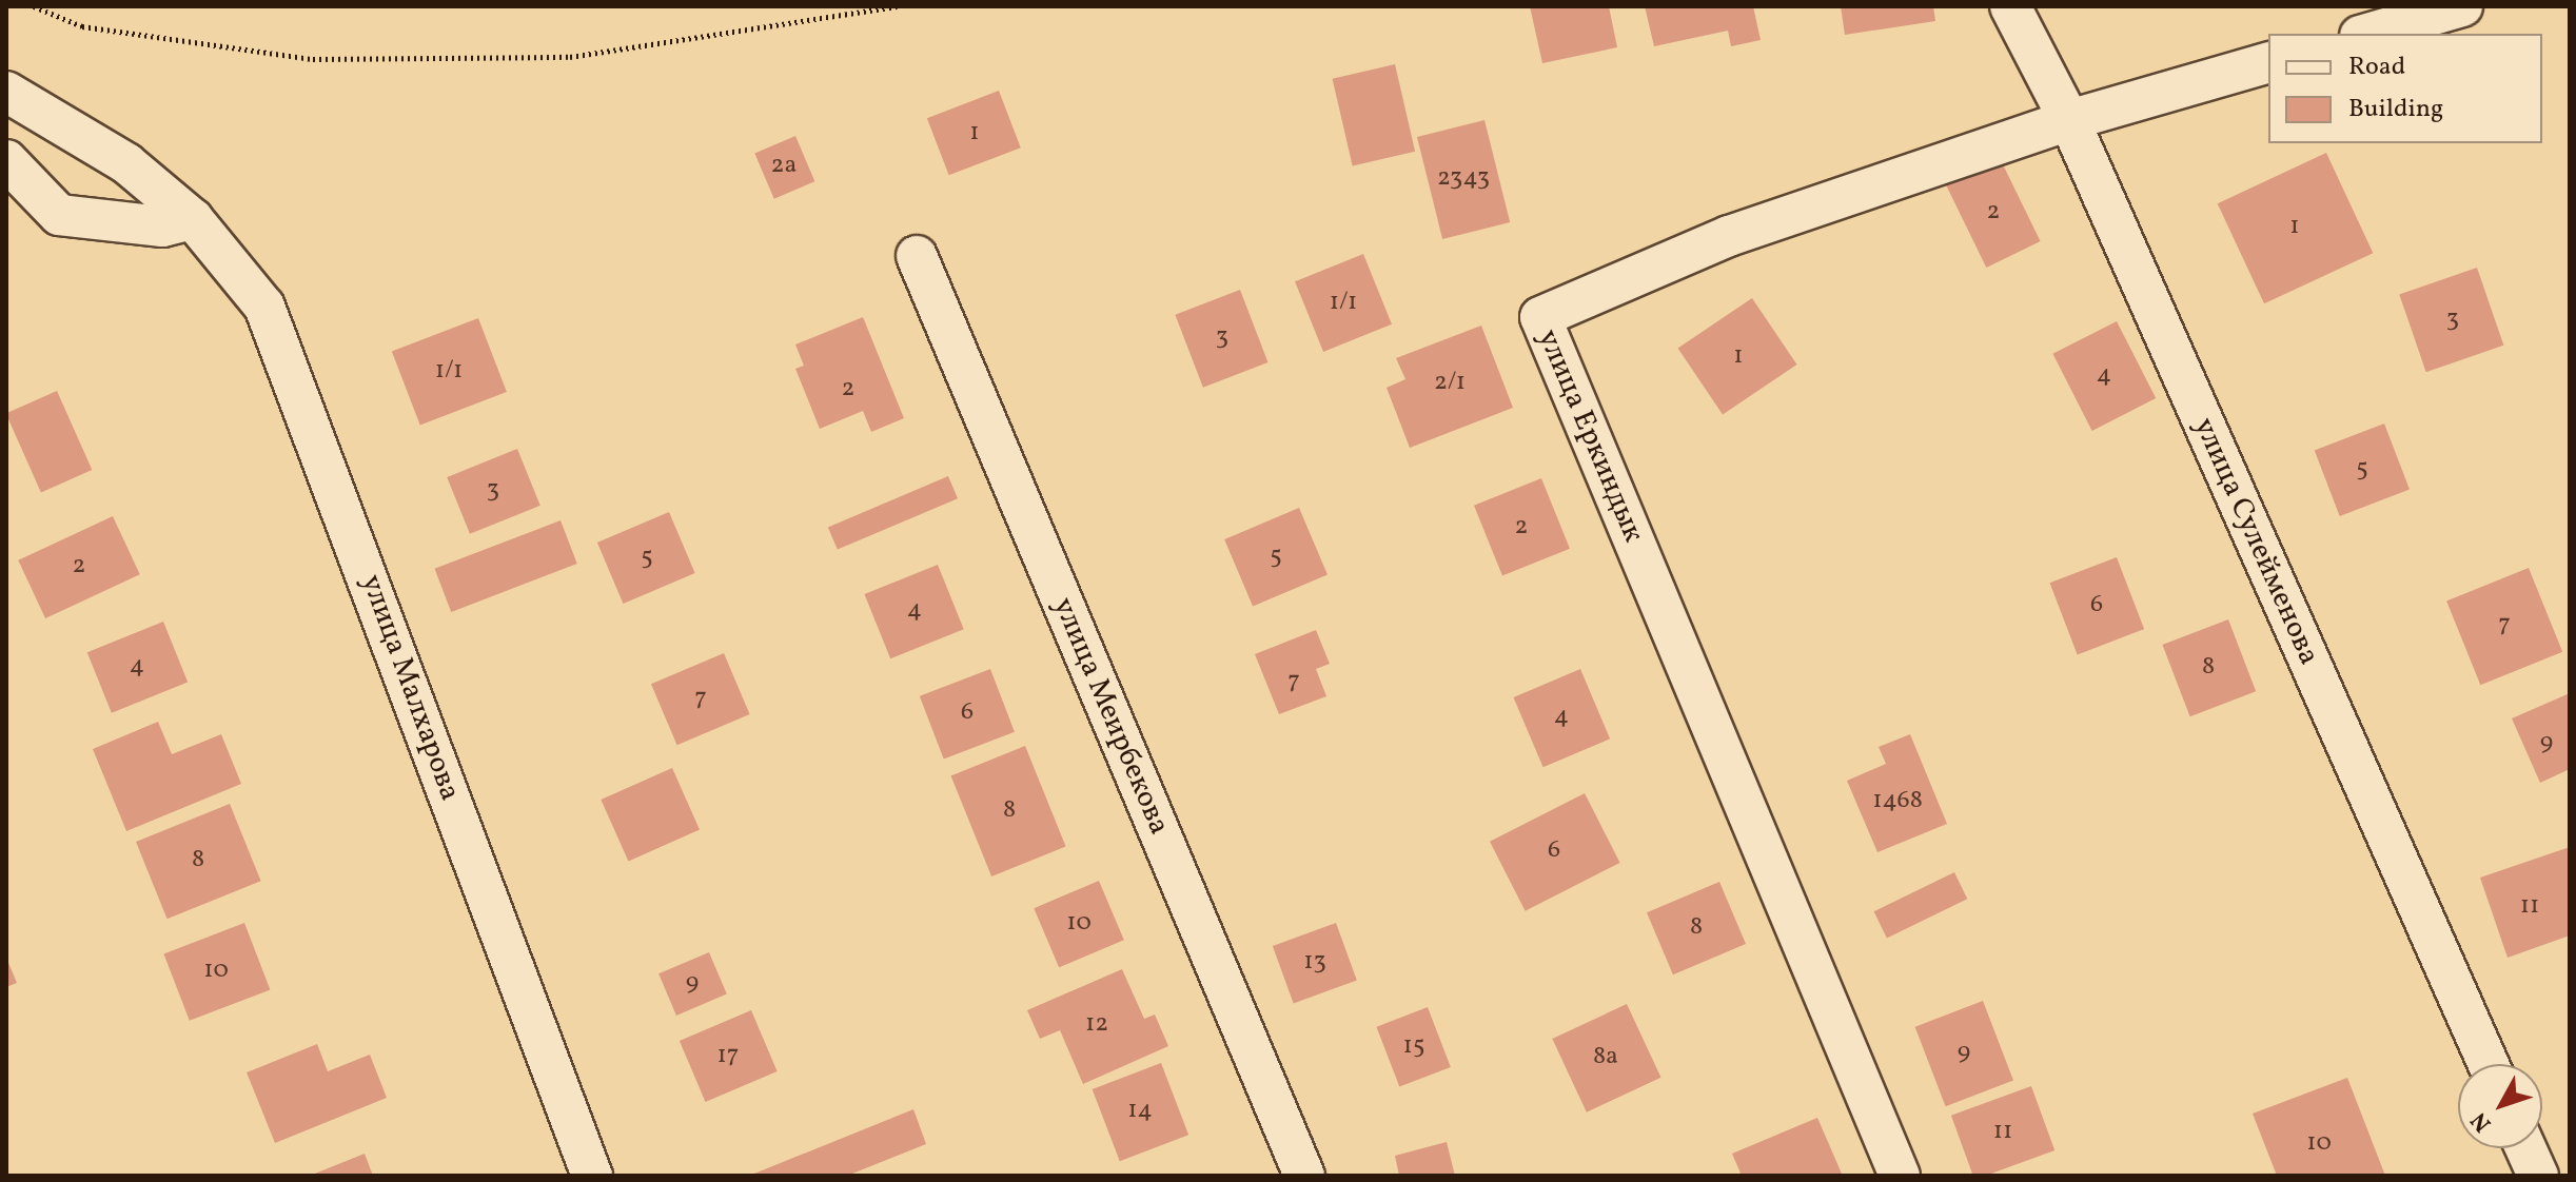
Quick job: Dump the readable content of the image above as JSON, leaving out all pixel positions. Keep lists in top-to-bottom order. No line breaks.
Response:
{"streets":{"street":["улица Еркиндык","улица Сулейменова","улица Малхарова","улица Меирбекова"]},"crossings":[["улица Еркиндык","улица Сулейменова"]],"house_numbers":["1","2а","2343","2","1","1/1","3","3","1","1/1","4","2/1","2","5","3","2","5","5","2","6","4","7","4","8","7","7","6","4","9","1468","8","6","8","11","10","8","13","10","9","12","15","9","17","8а","14","11","10"],"legend":["Road","Building"],"north":"bottom left"}
